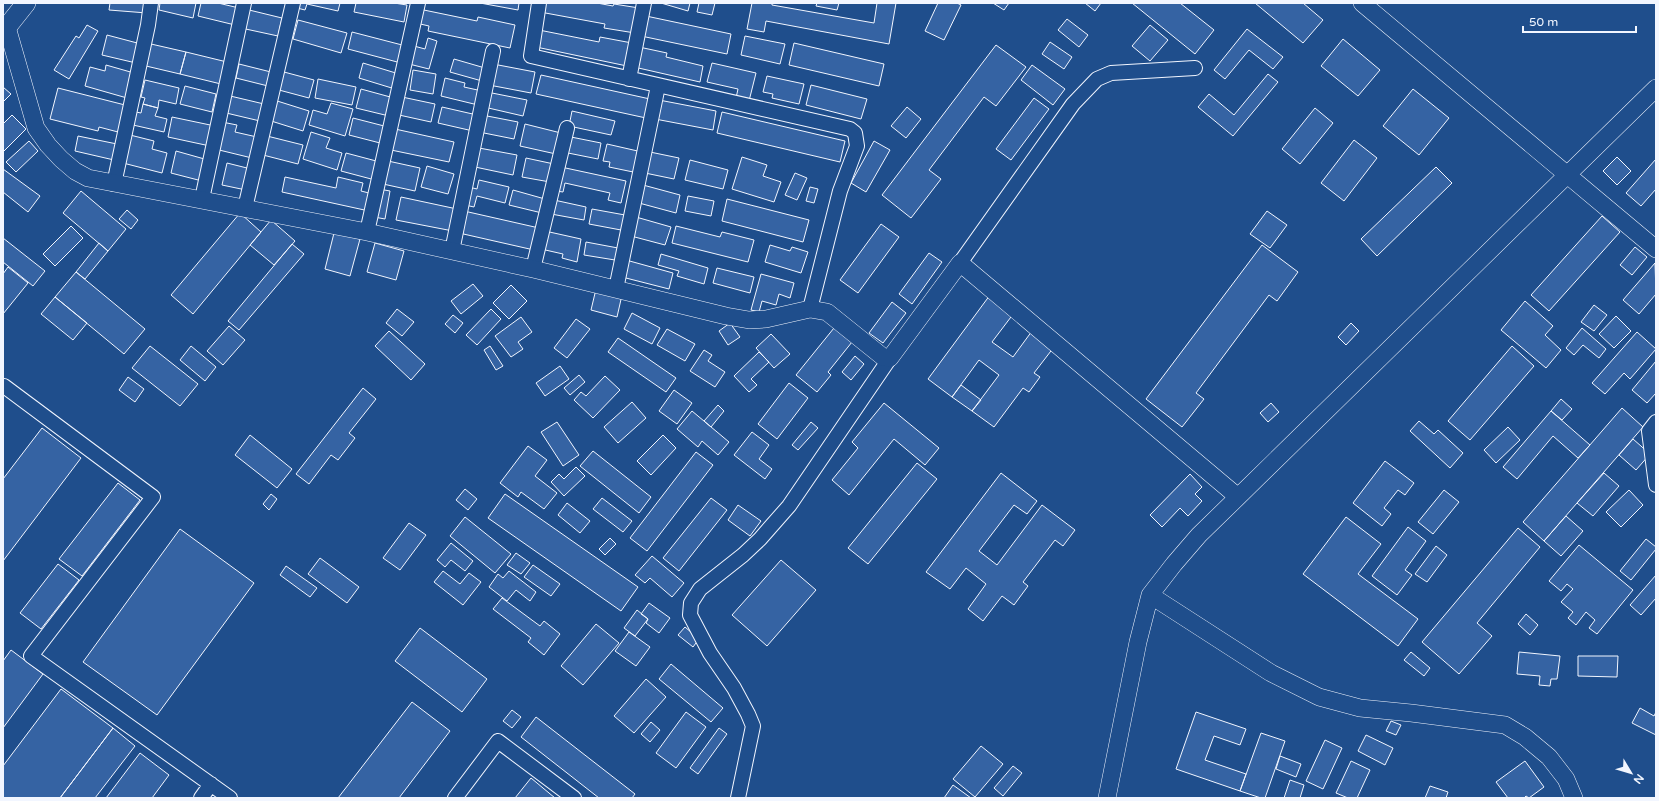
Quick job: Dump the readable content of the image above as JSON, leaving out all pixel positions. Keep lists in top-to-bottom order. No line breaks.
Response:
{"scale_bar":"50 m","north":"bottom right"}
